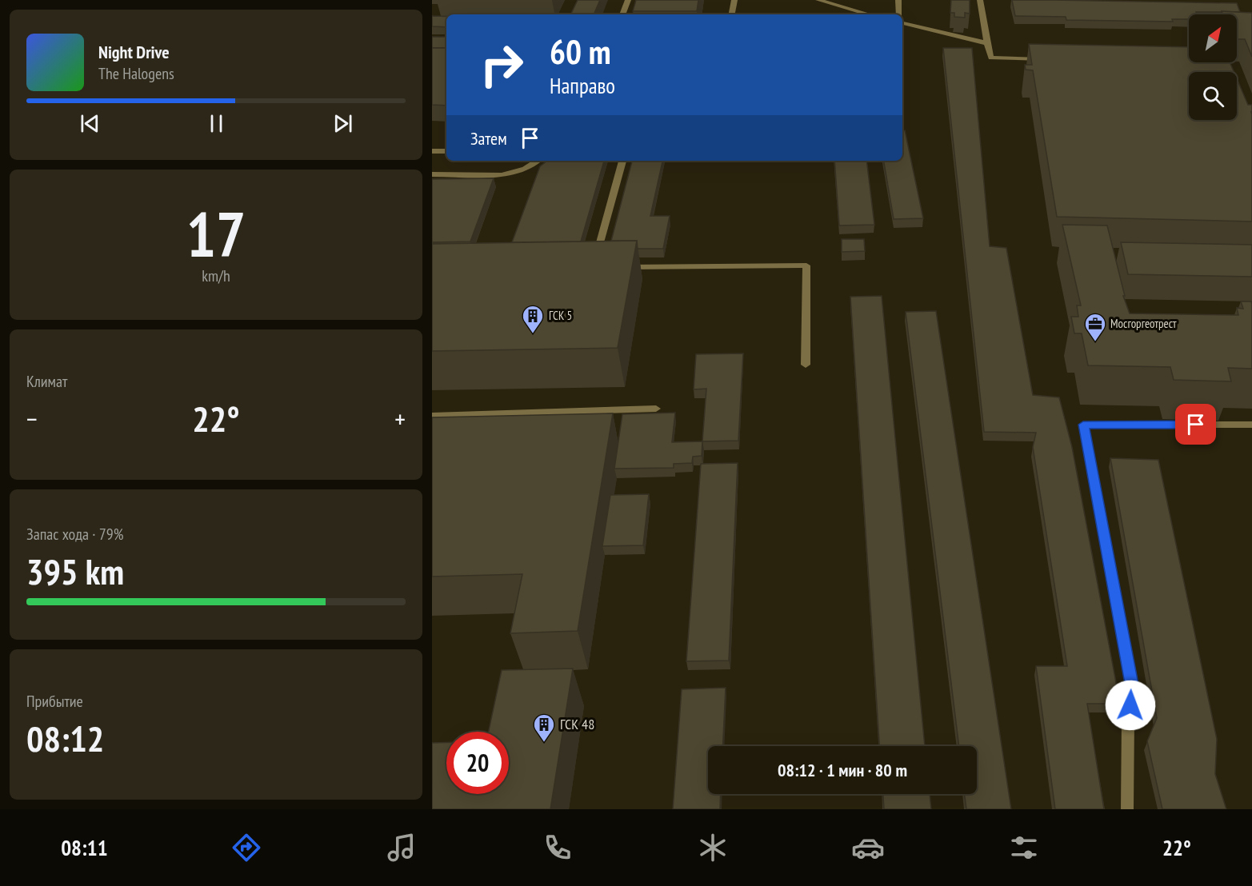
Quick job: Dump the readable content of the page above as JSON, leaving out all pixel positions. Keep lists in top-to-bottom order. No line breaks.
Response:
{"places":{"building":["ГСК 5","ГСК 48"],"office":["Мосгоргеотрест"]},"north":"top right","page":{"turn":["60 m","Направо"],"song":["Night Drive","The Halogens"],"then":"Затем","tile":[["17","km/h"],"Климат",["Запас хода · 79%","395 km"],["Прибытие","08:12"]],"heat":["−","22°","+"],"limit":"20","trip":"08:12 · 1 мин · 80 m","tabs":["08:11","22°"]}}
